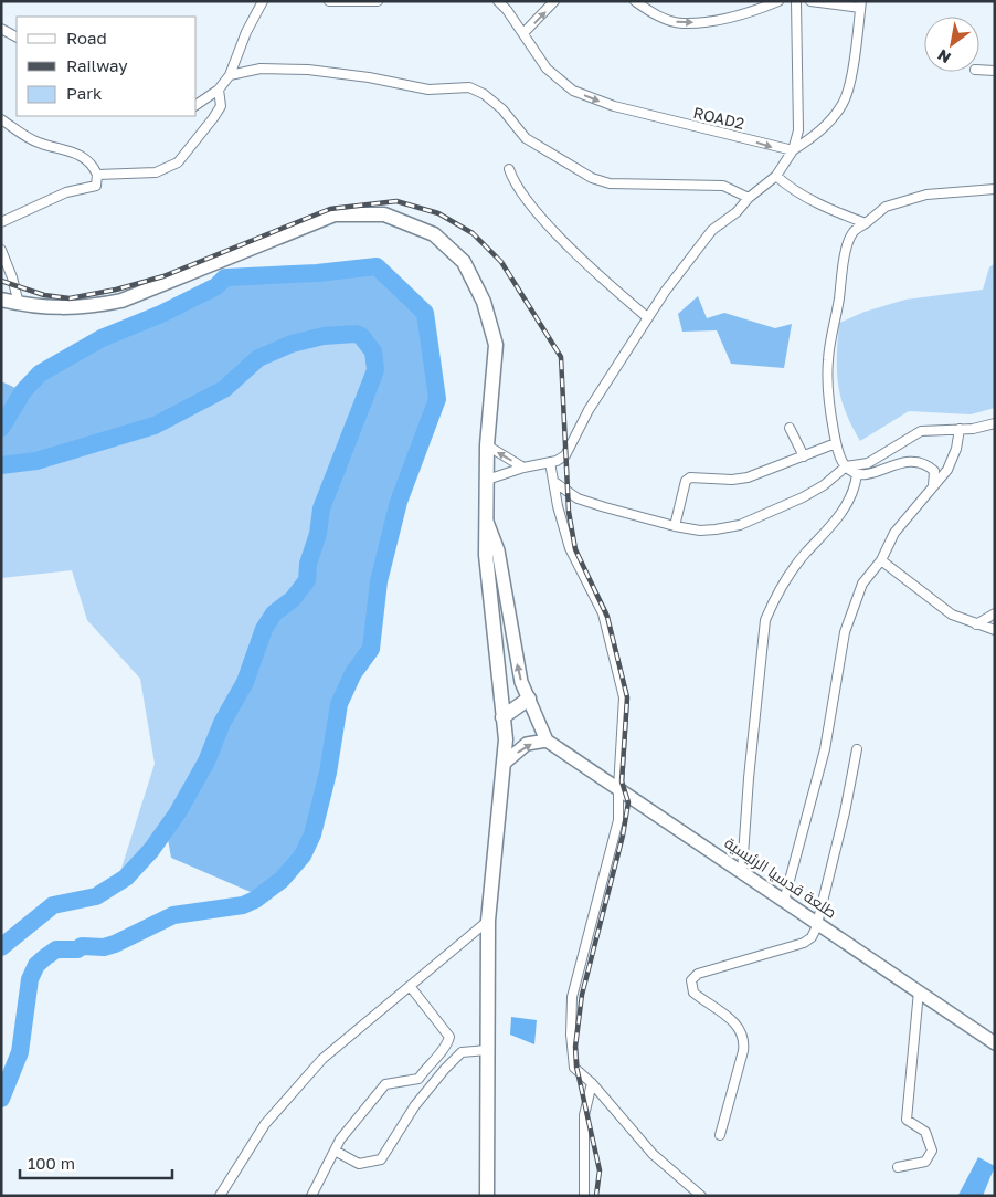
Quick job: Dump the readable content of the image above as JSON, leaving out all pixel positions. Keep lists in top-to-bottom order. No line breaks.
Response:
{"streets":{"main road":["طلعة قدسيا الرئيسية"],"street":["ROAD2"]},"legend":["Road","Railway","Park"],"scale_bar":"100 m","north":"bottom left"}
